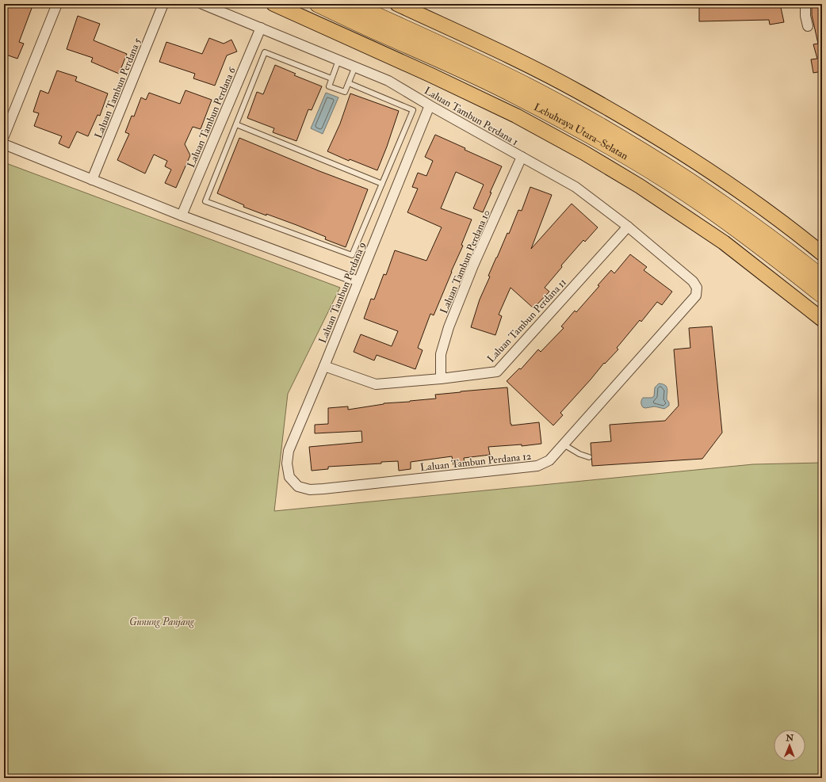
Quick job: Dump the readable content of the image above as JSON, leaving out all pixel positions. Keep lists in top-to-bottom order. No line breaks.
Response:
{"streets":{"highway":["Lebuhraya Utara–Selatan"],"street":["Laluan Tambun Perdana 5","Laluan Tambun Perdana 1","Laluan Tambun Perdana 6","Laluan Tambun Perdana 10","Laluan Tambun Perdana 9","Laluan Tambun Perdana 11","Laluan Tambun Perdana 12"]},"crossings":[["Laluan Tambun Perdana 1","Laluan Tambun Perdana 6"],["Laluan Tambun Perdana 1","Laluan Tambun Perdana 10"],["Laluan Tambun Perdana 1","Laluan Tambun Perdana 9"],["Laluan Tambun Perdana 1","Laluan Tambun Perdana 11"],["Laluan Tambun Perdana 1","Laluan Tambun Perdana 12"],["Laluan Tambun Perdana 10","Laluan Tambun Perdana 11"],["Laluan Tambun Perdana 9","Laluan Tambun Perdana 11"],["Laluan Tambun Perdana 9","Laluan Tambun Perdana 12"]],"parks":["Gunung Panjang"],"north":"top"}
